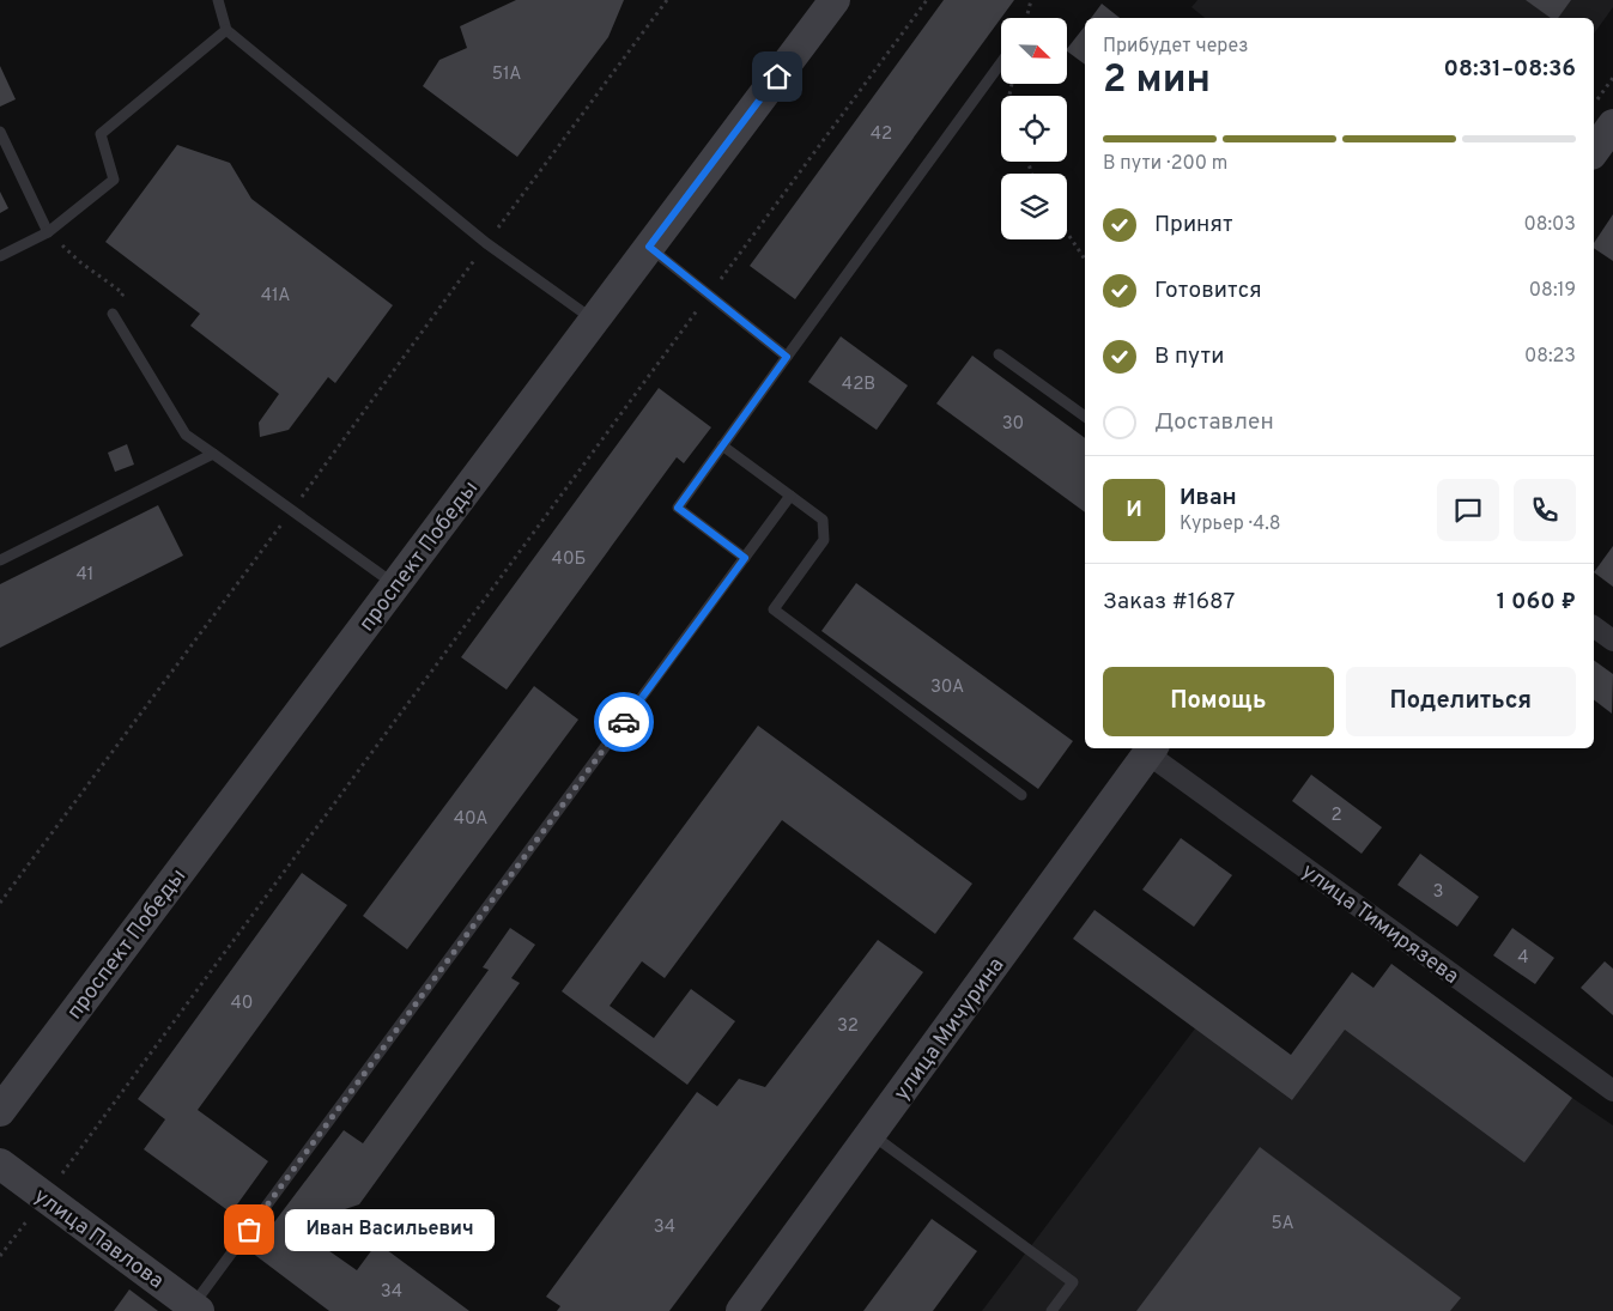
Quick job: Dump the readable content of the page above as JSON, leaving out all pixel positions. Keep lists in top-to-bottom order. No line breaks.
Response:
{"streets":{"main road":["проспект Победы","улица Мичурина","улица Павлова"],"street":["улица Тимирязева"]},"crossings":[["улица Тимирязева","улица Мичурина"]],"places":["Иван Васильевич"],"house_numbers":["51А","42","41А","42В","30","40Б","41","30А","2","40А","3","4","40","32","5А","34","34"],"north":"bottom right","page":{"heading":["2 мин","Прибудет через","08:31–08:36"],"panel":["Иван","Курьер · 4.8","Заказ #1687","1 060 ₽"],"bar":"В пути · 200 m","list":[["Принят","08:03"],["Готовится","08:19"],["В пути","08:23"],"Доставлен"],"round":"И","buttons":["Помощь","Поделиться"],"bubble":"Иван Васильевич"}}
